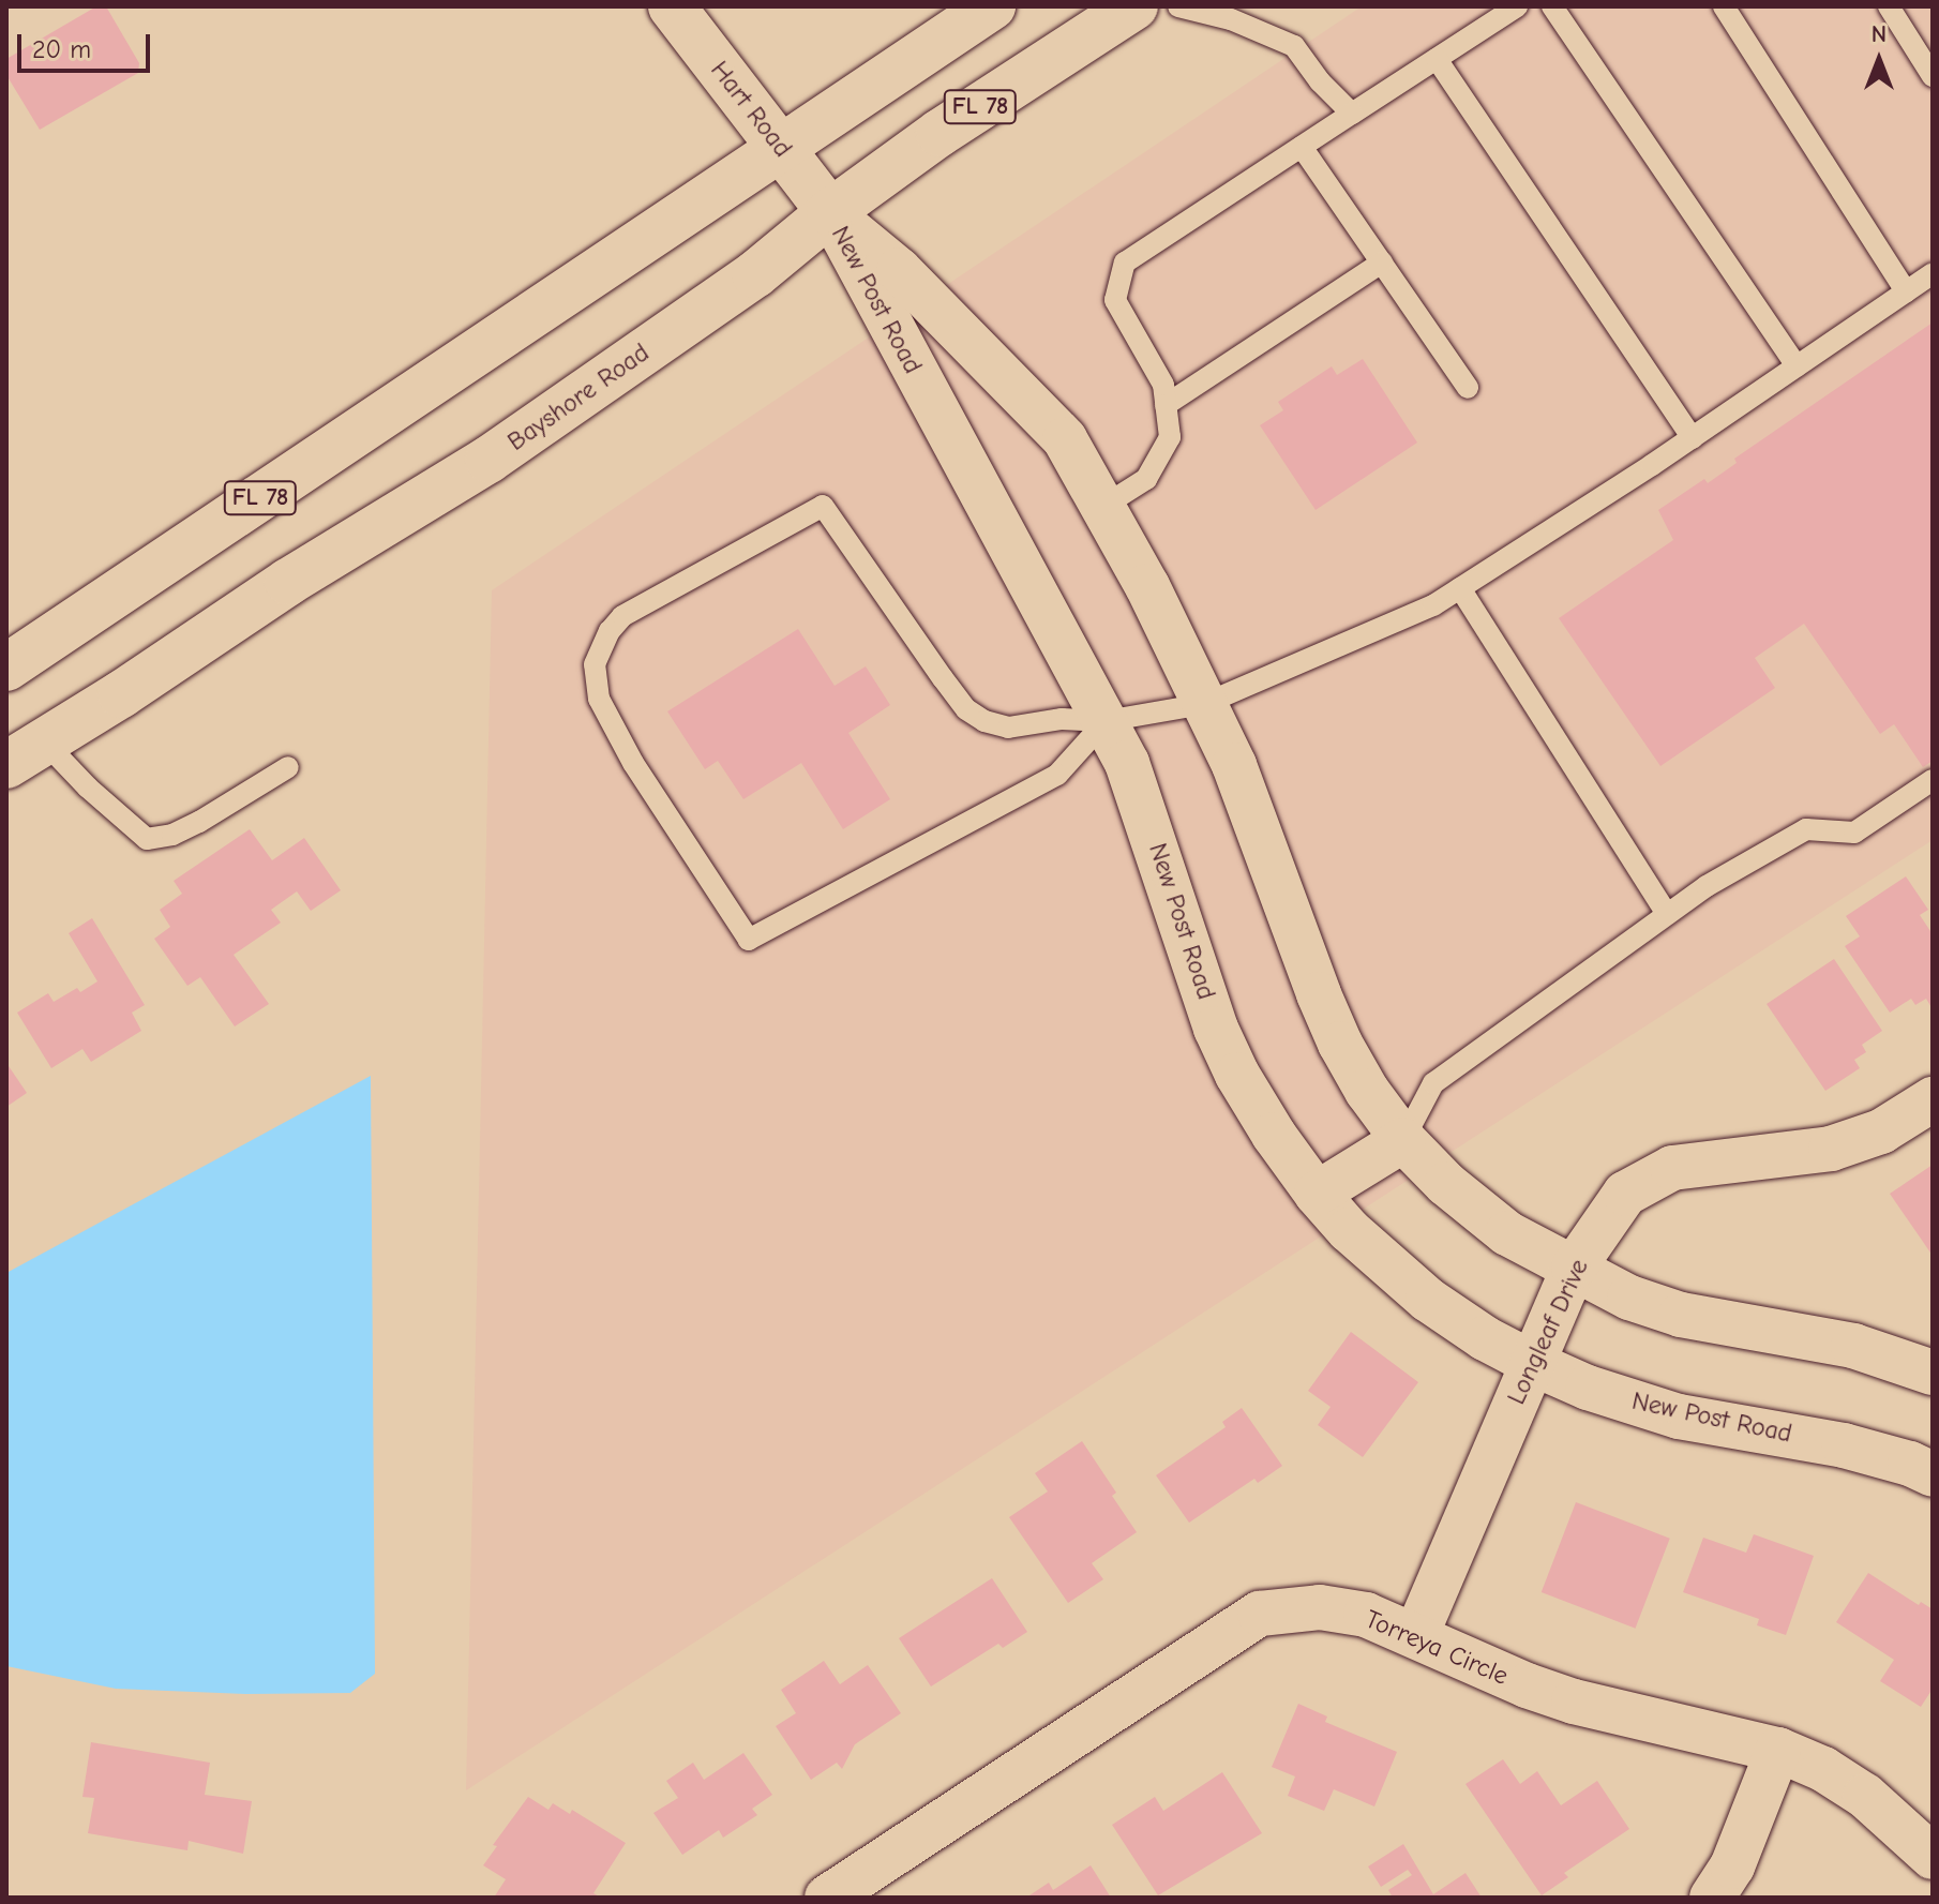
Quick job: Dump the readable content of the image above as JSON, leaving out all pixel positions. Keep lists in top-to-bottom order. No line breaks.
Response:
{"streets":{"main road":["FL 78","Hart Road","Bayshore Road"],"street":["New Post Road","Longleaf Drive","Torreya Circle"]},"crossings":[["FL 78","Hart Road"],["Hart Road","New Post Road"],["Hart Road","Bayshore Road"],["New Post Road","Bayshore Road"],["New Post Road","Longleaf Drive"],["Longleaf Drive","Torreya Circle"]],"scale_bar":"20 m","north":"top"}
